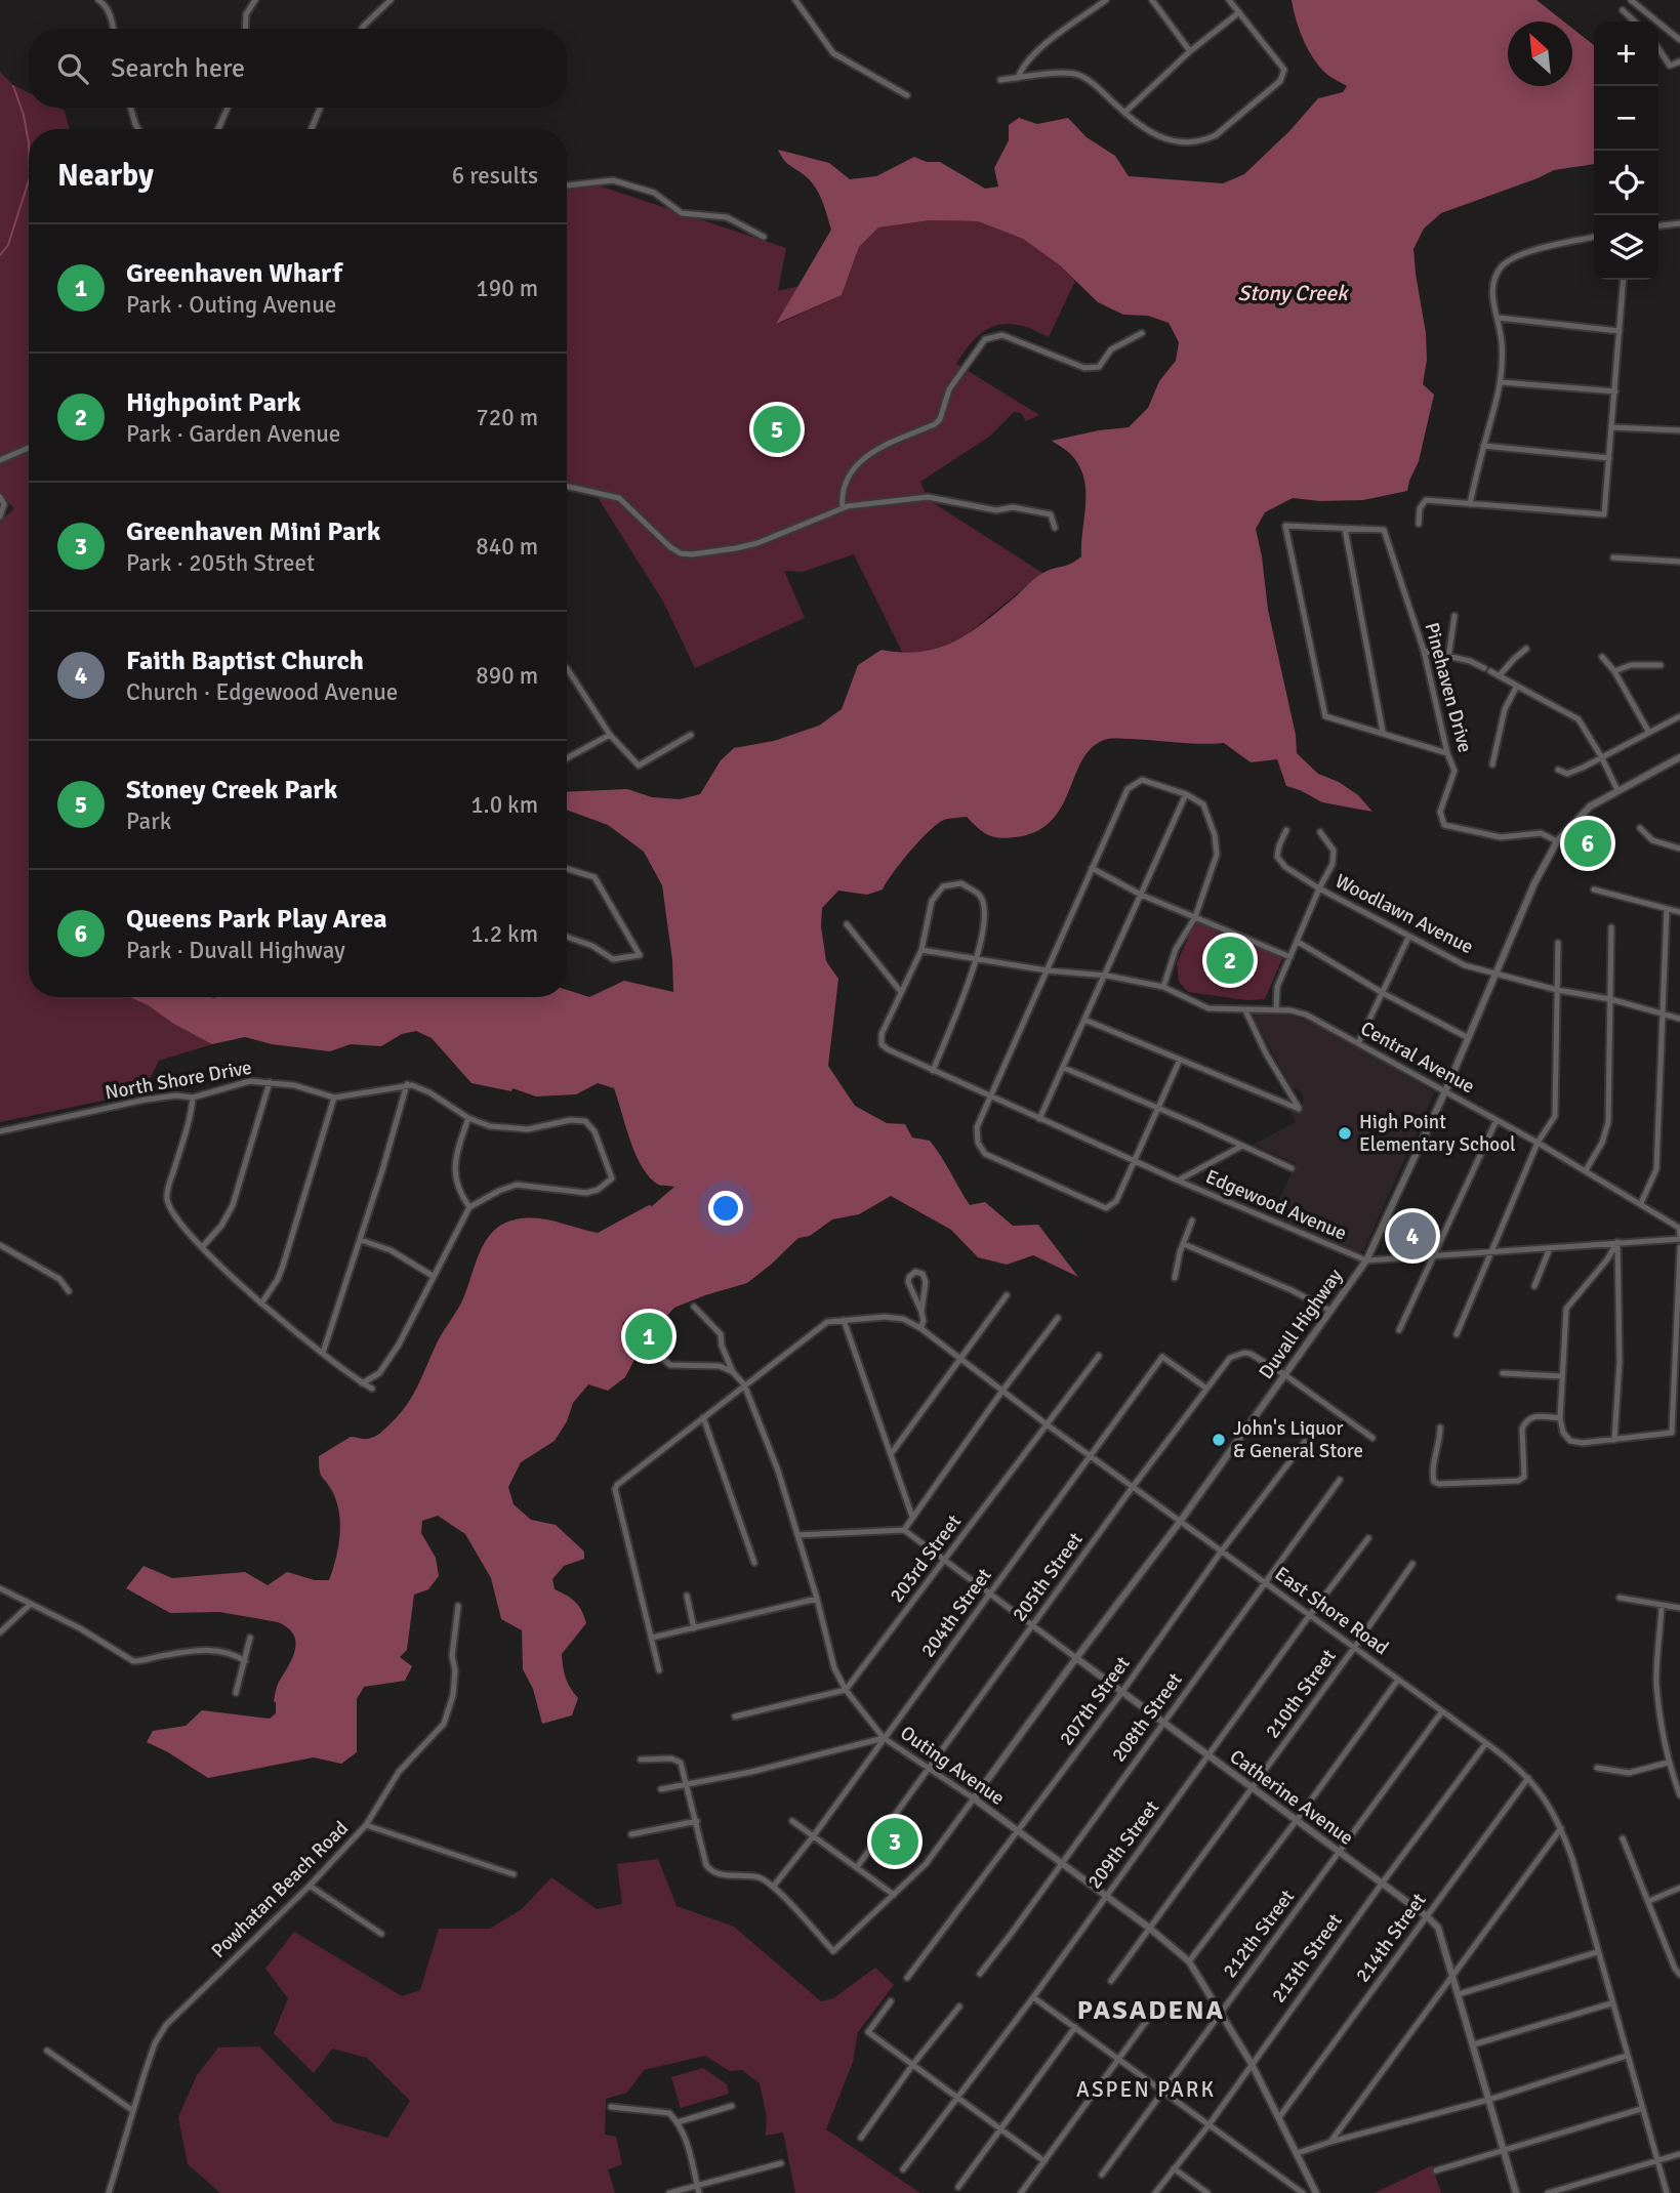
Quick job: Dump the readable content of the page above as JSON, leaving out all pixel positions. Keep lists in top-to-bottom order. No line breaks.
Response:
{"streets":{"street":["Pinehaven Drive","Woodlawn Avenue","Central Avenue","North Shore Drive","Edgewood Avenue","Duvall Highway","203rd Street","205th Street","East Shore Road","204th Street","210th Street","207th Street","208th Street","Outing Avenue","Catherine Avenue","209th Street","Powhatan Beach Road","212th Street","214th Street","213th Street"]},"crossings":[["Pinehaven Drive","Duvall Highway"],["Woodlawn Avenue","Duvall Highway"],["Central Avenue","Edgewood Avenue"],["Central Avenue","Duvall Highway"],["Edgewood Avenue","Duvall Highway"],["Duvall Highway","205th Street"],["Duvall Highway","East Shore Road"],["Duvall Highway","204th Street"],["Duvall Highway","Outing Avenue"],["Duvall Highway","Catherine Avenue"],["203rd Street","East Shore Road"],["203rd Street","Outing Avenue"],["203rd Street","Catherine Avenue"],["205th Street","East Shore Road"],["205th Street","204th Street"],["205th Street","Outing Avenue"],["205th Street","Catherine Avenue"],["East Shore Road","204th Street"],["East Shore Road","210th Street"],["East Shore Road","207th Street"],["East Shore Road","208th Street"],["East Shore Road","Outing Avenue"],["East Shore Road","209th Street"],["East Shore Road","212th Street"],["East Shore Road","214th Street"],["East Shore Road","213th Street"],["204th Street","Outing Avenue"],["204th Street","Catherine Avenue"],["210th Street","Outing Avenue"],["210th Street","Catherine Avenue"],["207th Street","Outing Avenue"],["207th Street","Catherine Avenue"],["208th Street","Outing Avenue"],["208th Street","Catherine Avenue"],["Outing Avenue","209th Street"],["Outing Avenue","212th Street"],["Outing Avenue","214th Street"],["Outing Avenue","213th Street"],["Catherine Avenue","209th Street"],["Catherine Avenue","212th Street"],["Catherine Avenue","214th Street"],["Catherine Avenue","213th Street"]],"districts":["PASADENA","ASPEN PARK"],"water":["Stony Creek"],"places":["High Point Elementary School","John's Liquor & General Store"],"north":"top left","page":{"map_buttons":["+","−"],"search":"Search here","heading":["Nearby","6 results"],"list":[{"mark":"1","name":"Greenhaven Wharf","note":"Park · Outing Avenue","value":"190 m"},{"mark":"2","name":"Highpoint Park","note":"Park · Garden Avenue","value":"720 m"},{"mark":"3","name":"Greenhaven Mini Park","note":"Park · 205th Street","value":"840 m"},{"mark":"4","name":"Faith Baptist Church","note":"Church · Edgewood Avenue","value":"890 m"},{"mark":"5","name":"Stoney Creek Park","note":"Park","value":"1.0 km"},{"mark":"6","name":"Queens Park Play Area","note":"Park · Duvall Highway","value":"1.2 km"}],"pins":["5","6","2","4","1","3"]}}
